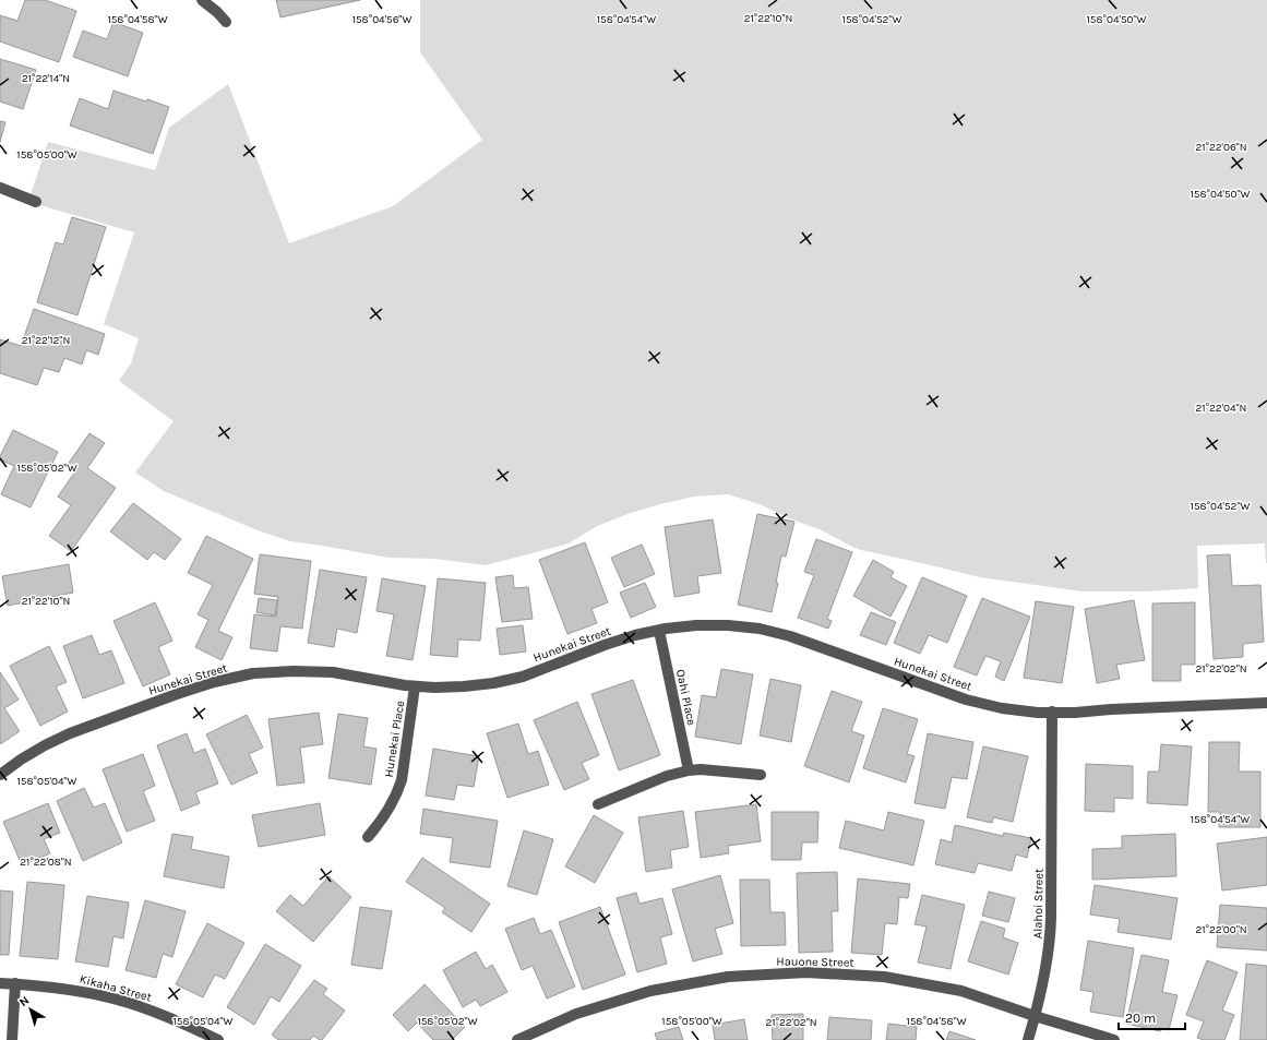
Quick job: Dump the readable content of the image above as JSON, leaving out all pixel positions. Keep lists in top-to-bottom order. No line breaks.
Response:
{"streets":{"street":["Hunekai Street","Oahi Place","Hunekai Place","Alahoi Street","Hauone Street","Kikaha Street"]},"crossings":[["Hunekai Street","Oahi Place"],["Hunekai Street","Hunekai Place"],["Hunekai Street","Alahoi Street"],["Alahoi Street","Hauone Street"]],"scale_bar":"20 m","north":"top left","coordinates":["21°22'10\"N","158°04'56\"W","158°04'58\"W","158°04'54\"W","158°04'52\"W","158°04'50\"W","21°22'14\"N","21°22'06\"N","158°05'00\"W","21°22'12\"N","21°22'04\"N","158°05'02\"W","21°22'02\"N","158°05'04\"W","21°22'08\"N","21°22'00\"N"]}
